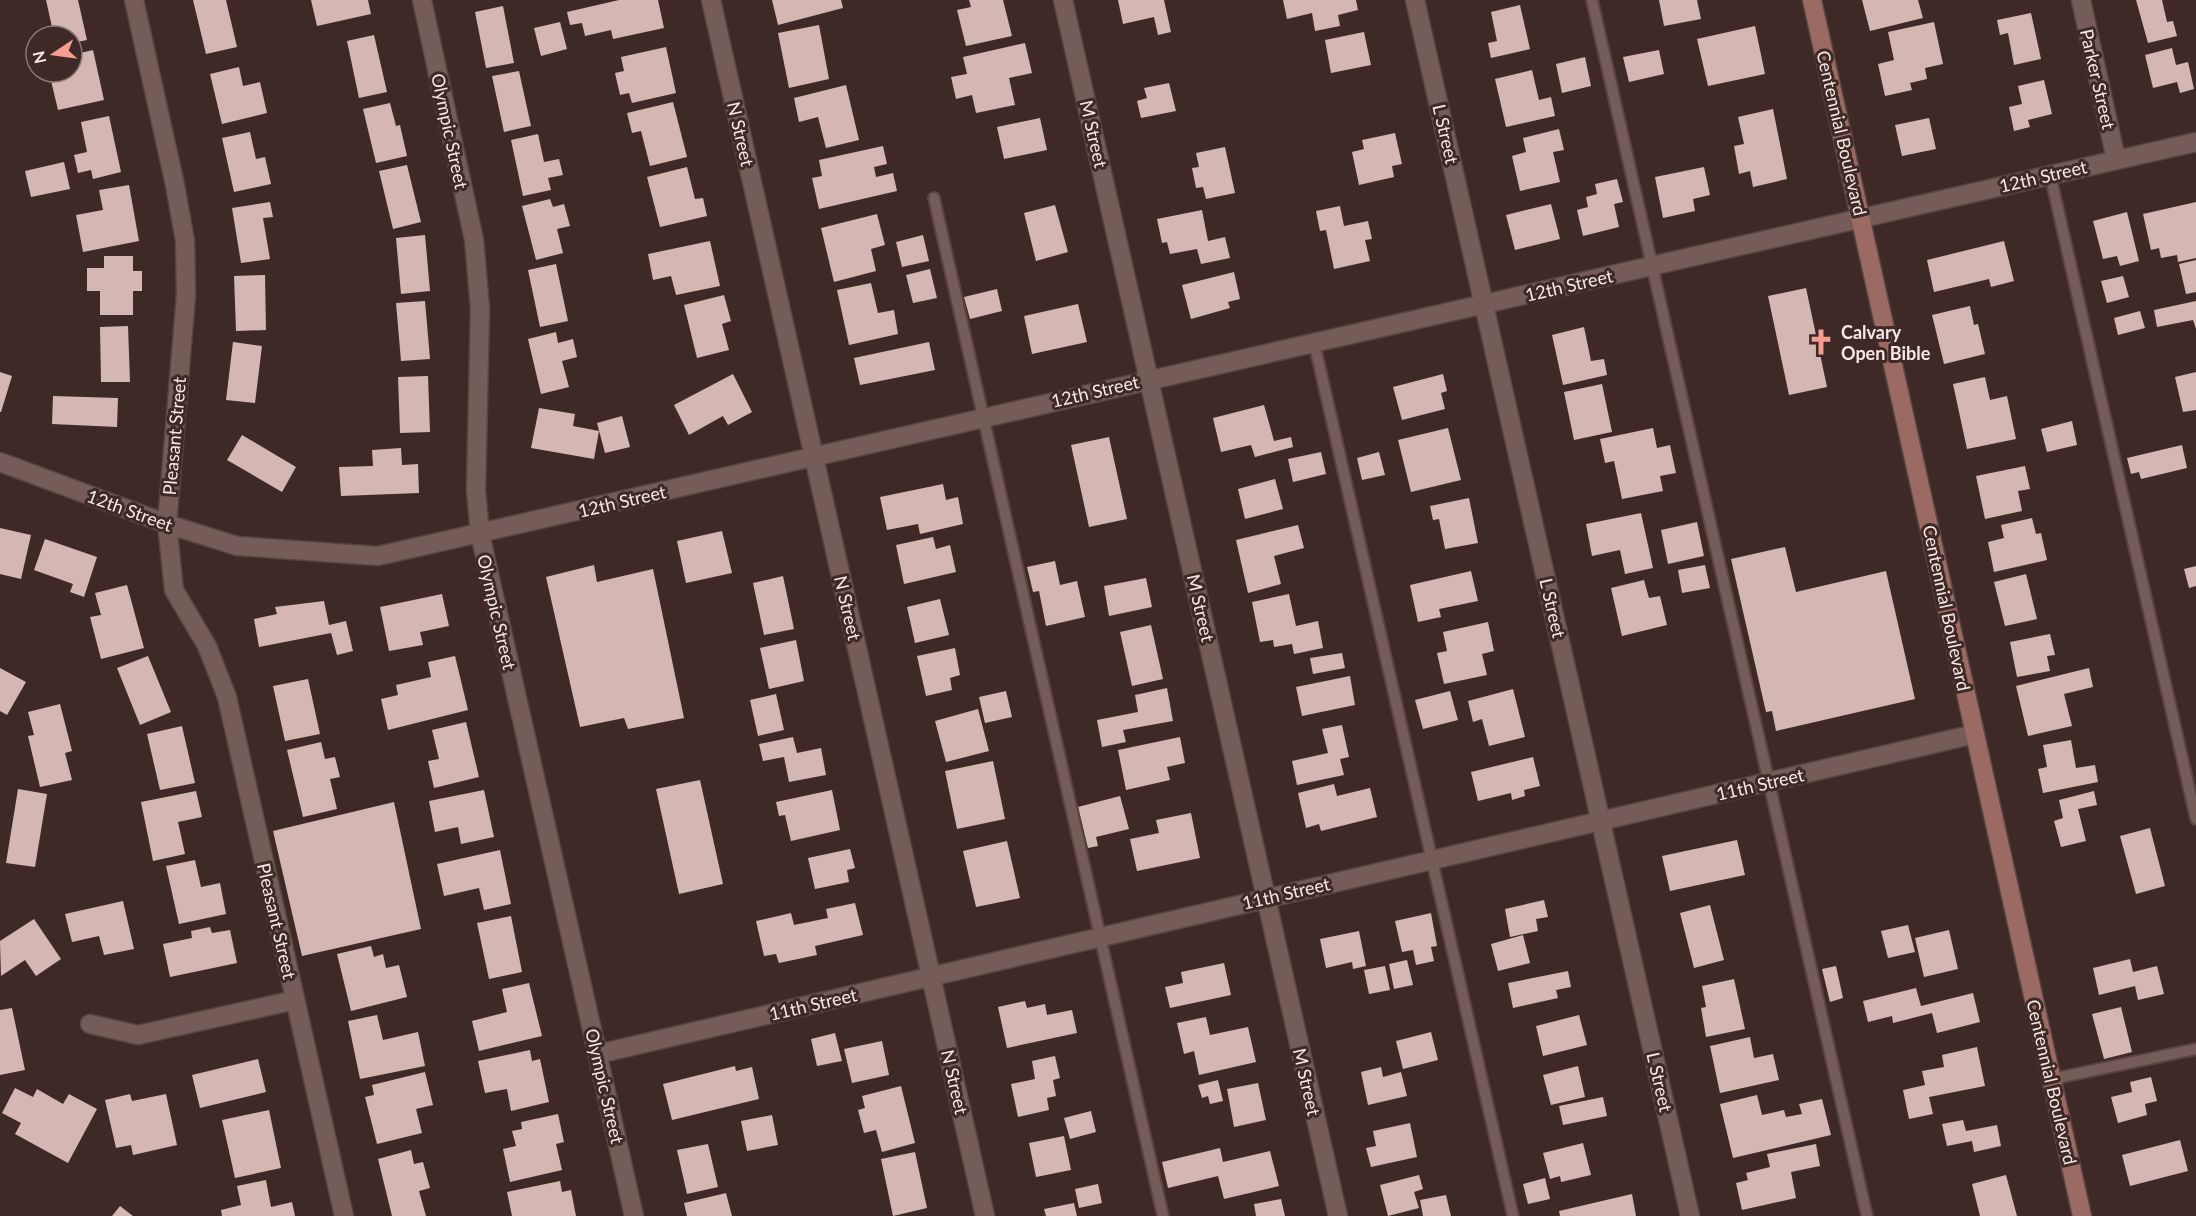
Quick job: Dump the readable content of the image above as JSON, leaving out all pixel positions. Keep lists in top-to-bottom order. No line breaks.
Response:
{"streets":{"main road":["Centennial Boulevard"],"street":["Parker Street","Olympic Street","N Street","M Street","L Street","12th Street","Pleasant Street","11th Street"]},"crossings":[["Parker Street","12th Street"],["Olympic Street","12th Street"],["Olympic Street","11th Street"],["Centennial Boulevard","12th Street"],["Centennial Boulevard","11th Street"],["N Street","12th Street"],["N Street","11th Street"],["M Street","12th Street"],["M Street","11th Street"],["L Street","12th Street"],["L Street","11th Street"],["12th Street","Pleasant Street"]],"places":{"church":["Calvary Open Bible"]},"north":"left"}
